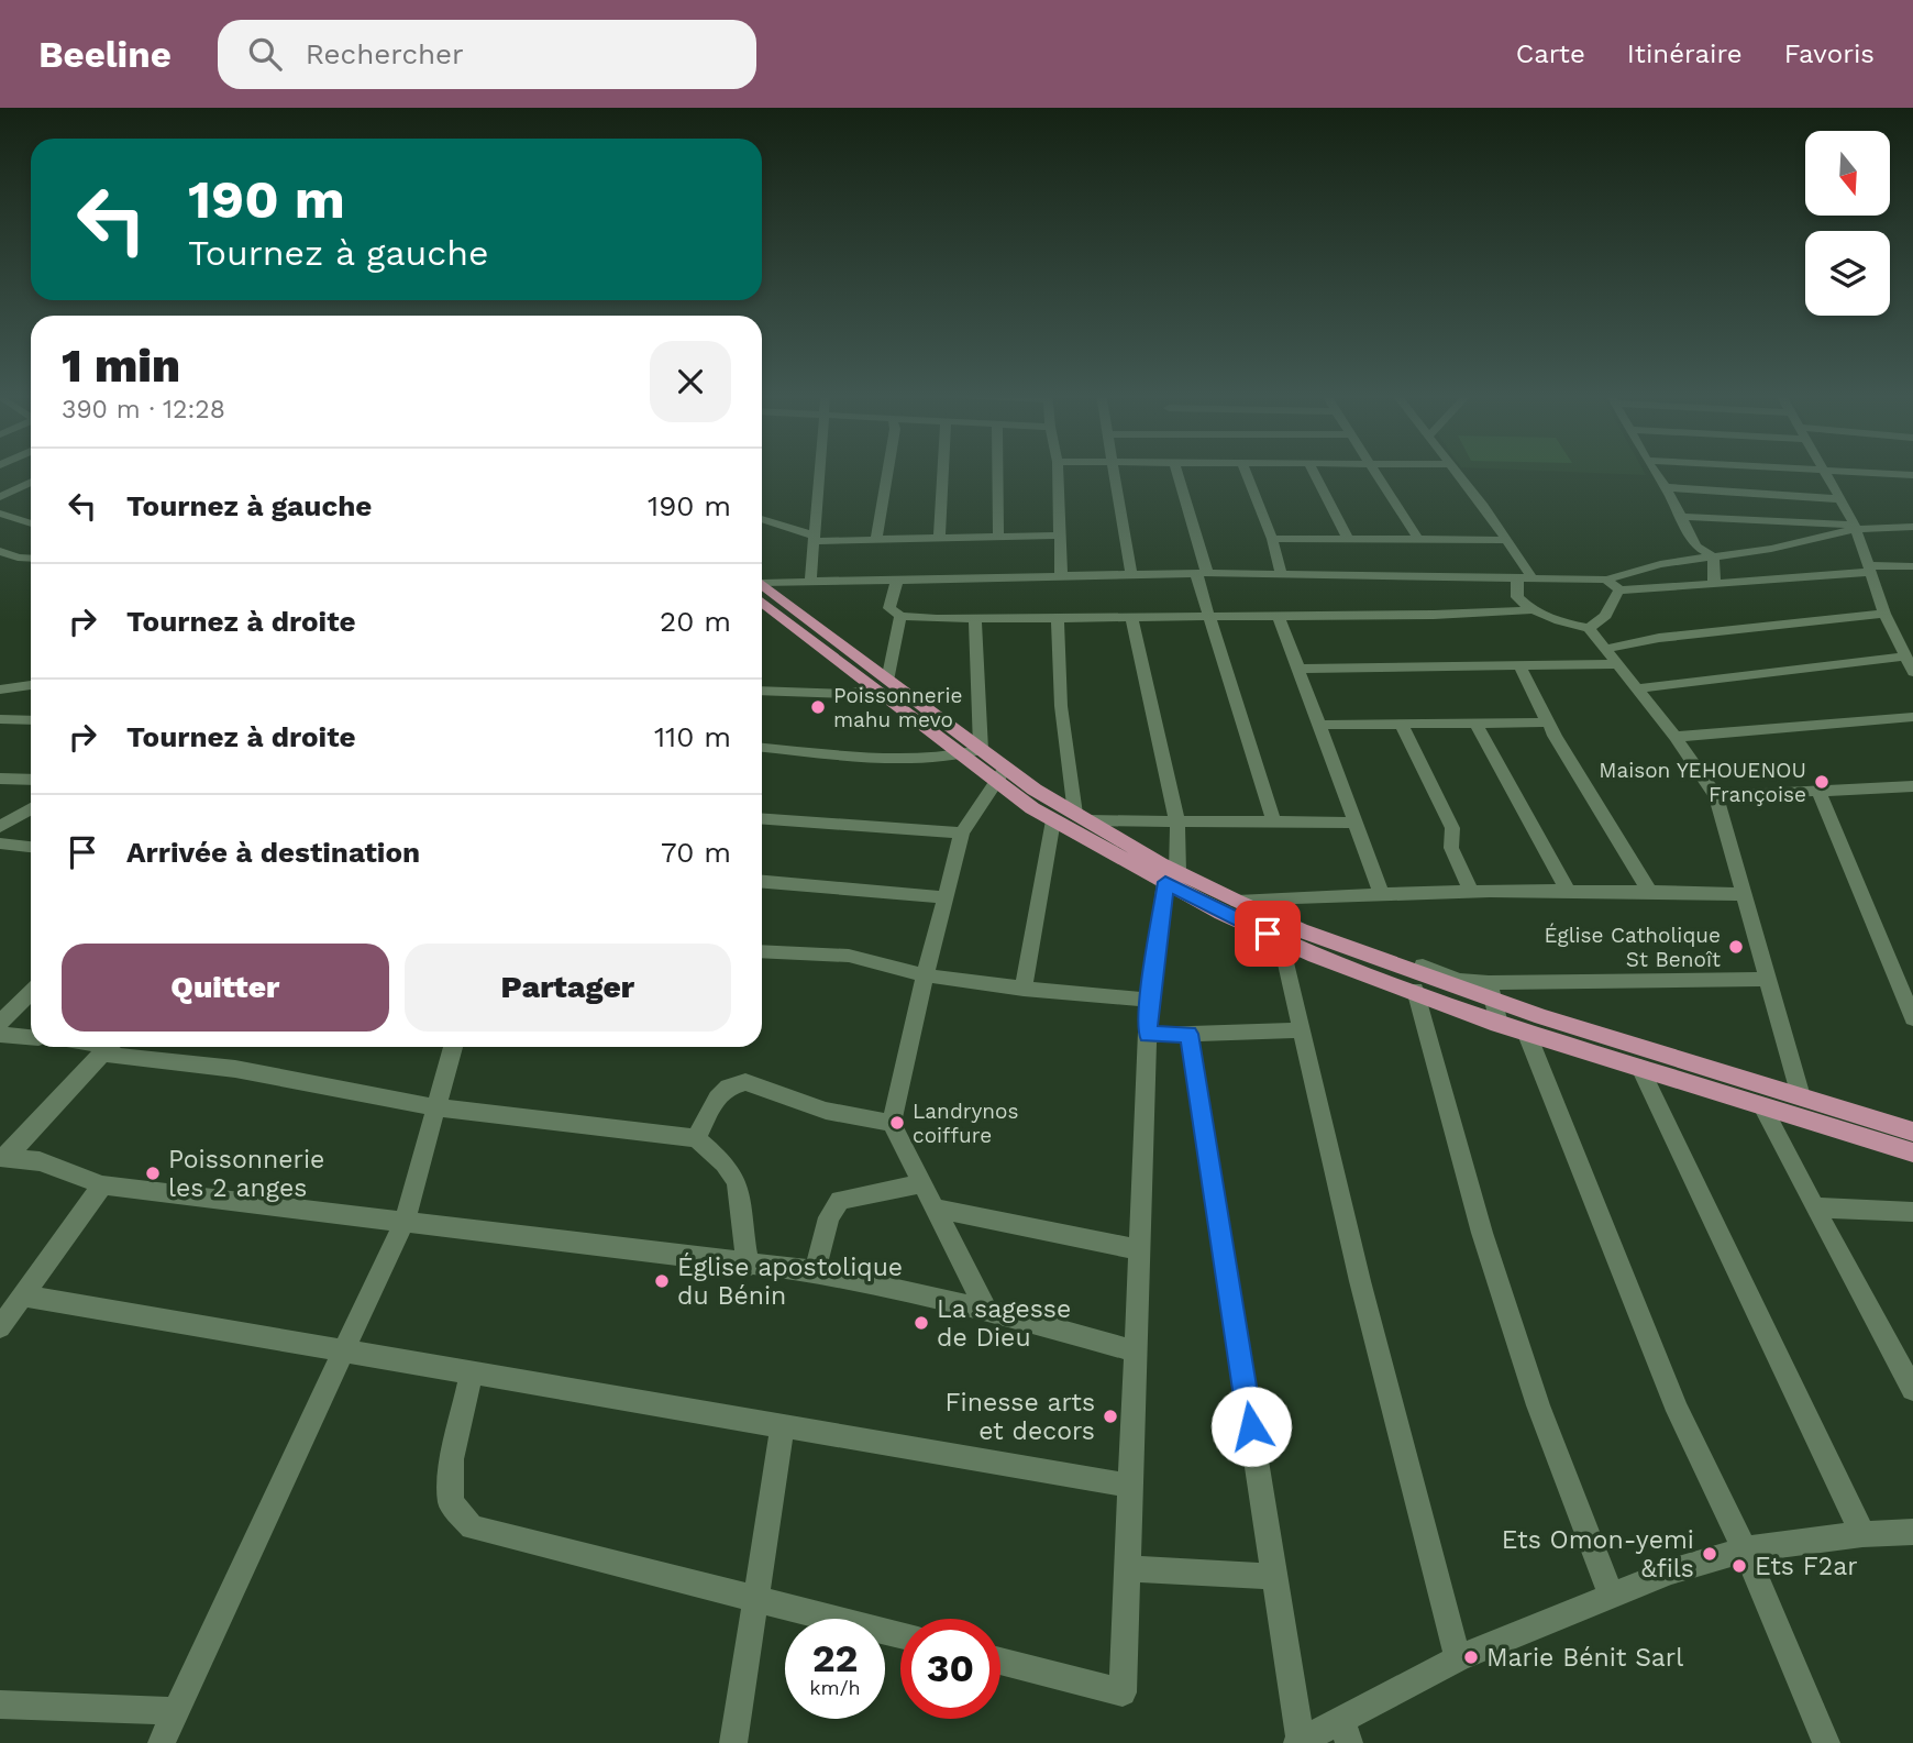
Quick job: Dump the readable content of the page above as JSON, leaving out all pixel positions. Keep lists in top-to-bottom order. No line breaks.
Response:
{"places":["Poissonnerie mahu mevo","Maison YEHOUENOU Françoise","Église Catholique St Benoît","Landrynos coiffure","Poissonnerie les 2 anges","Église apostolique du Bénin","La sagesse de Dieu","Finesse arts et decors","Ets Omon-yemi &fils","Ets F2ar","Marie Bénit Sarl"],"north":"bottom","page":{"header":"Beeline","search":"Rechercher","nav":["Carte","Itinéraire","Favoris"],"turn":["190 m","Tournez à gauche"],"heading":["1 min","390 m · 12:28"],"list":[{"name":"Tournez à gauche","value":"190 m"},{"name":"Tournez à droite","value":"20 m"},{"name":"Tournez à droite","value":"110 m"},{"name":"Arrivée à destination","value":"70 m"}],"buttons":["Quitter","Partager"],"speed":"22 km/h","limit":"30"}}
